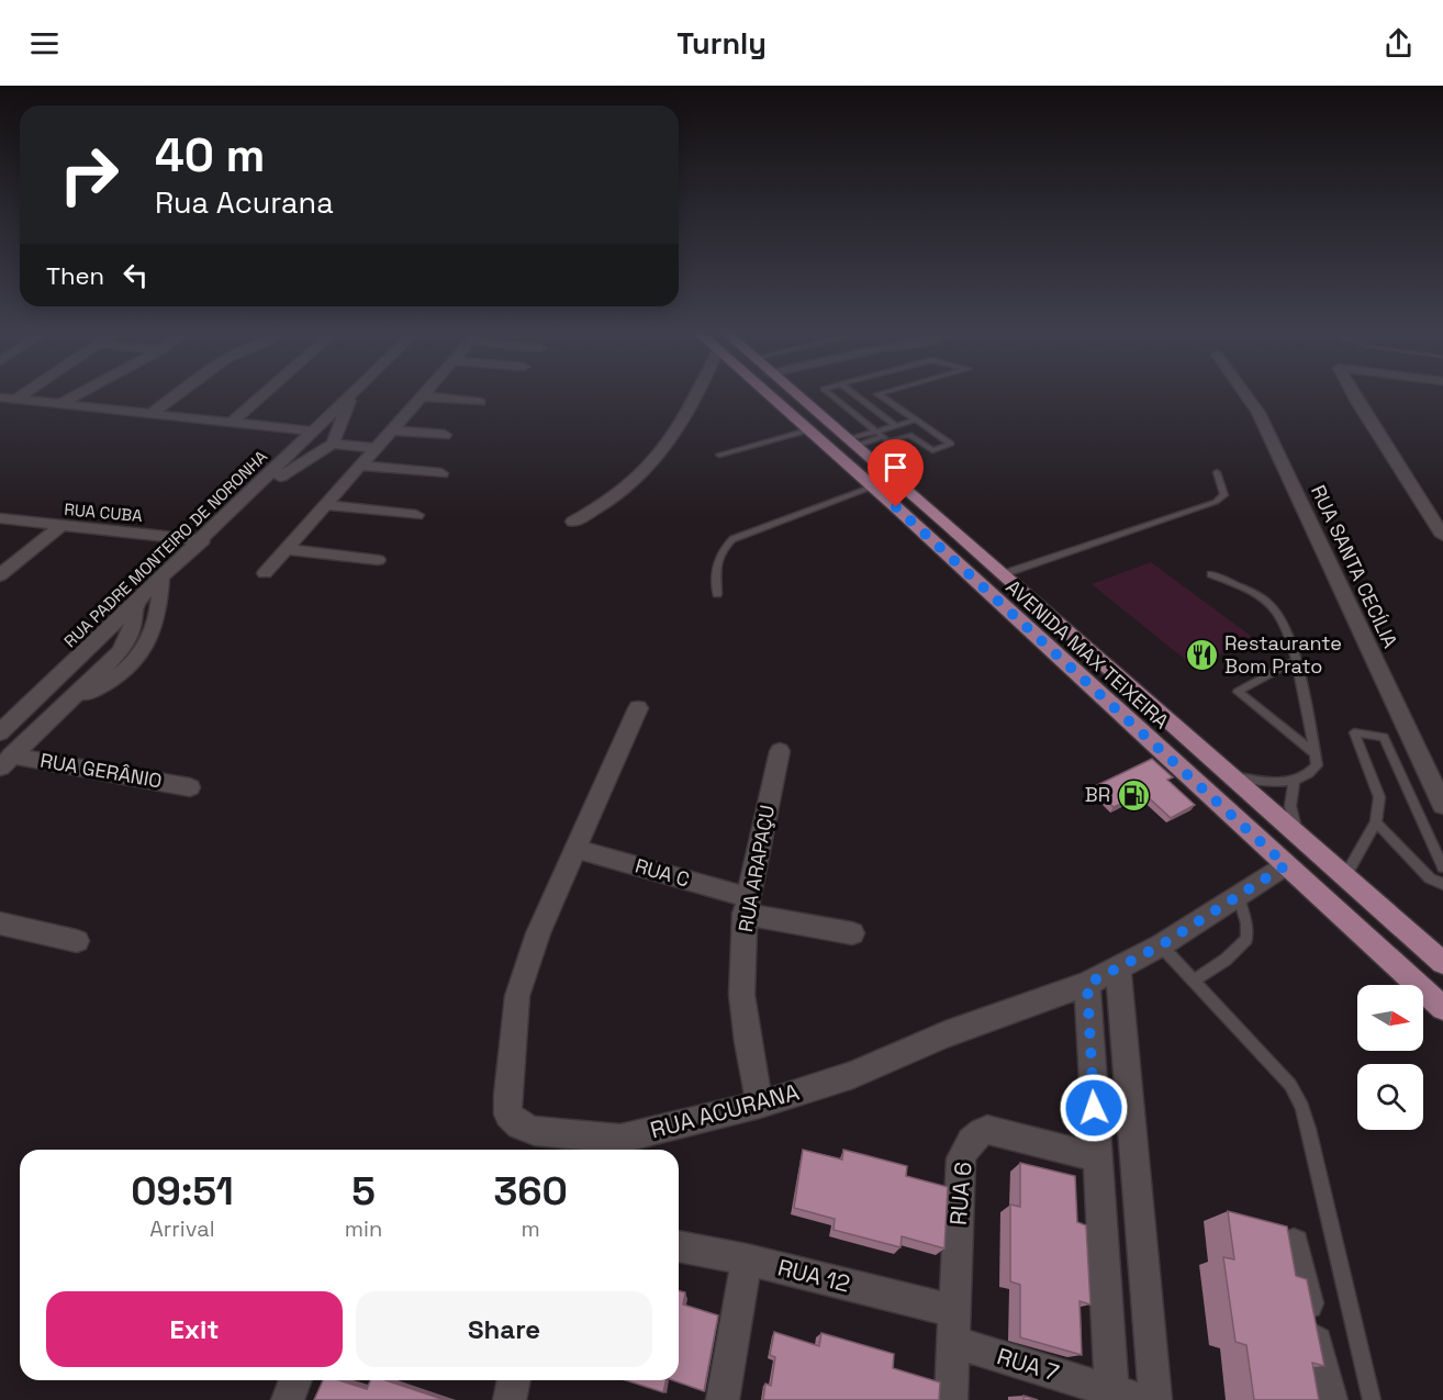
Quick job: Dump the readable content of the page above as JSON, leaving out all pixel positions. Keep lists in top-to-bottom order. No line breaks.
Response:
{"streets":{"main road":["AVENIDA MAX TEIXEIRA"],"street":["RUA CUBA","RUA PADRE MONTEIRO DE NORONHA","RUA SANTA CECÍLIA","RUA GERÂNIO","RUA ARAPAÇU","RUA C","RUA ACURANA","RUA 6","RUA 12","RUA 7"]},"crossings":[["RUA CUBA","RUA PADRE MONTEIRO DE NORONHA"],["AVENIDA MAX TEIXEIRA","RUA ACURANA"],["RUA ARAPAÇU","RUA C"],["RUA ARAPAÇU","RUA ACURANA"],["RUA C","RUA ACURANA"],["RUA 6","RUA 12"],["RUA 6","RUA 7"],["RUA 12","RUA 7"]],"places":{"restaurant":["Restaurante Bom Prato"],"fuel station":["BR"]},"north":"right","page":{"header":"Turnly","turn":["40 m","Rua Acurana"],"then":"Then","eta":["09:51","Arrival","5","min","360","m"],"buttons":["Exit","Share"]}}
